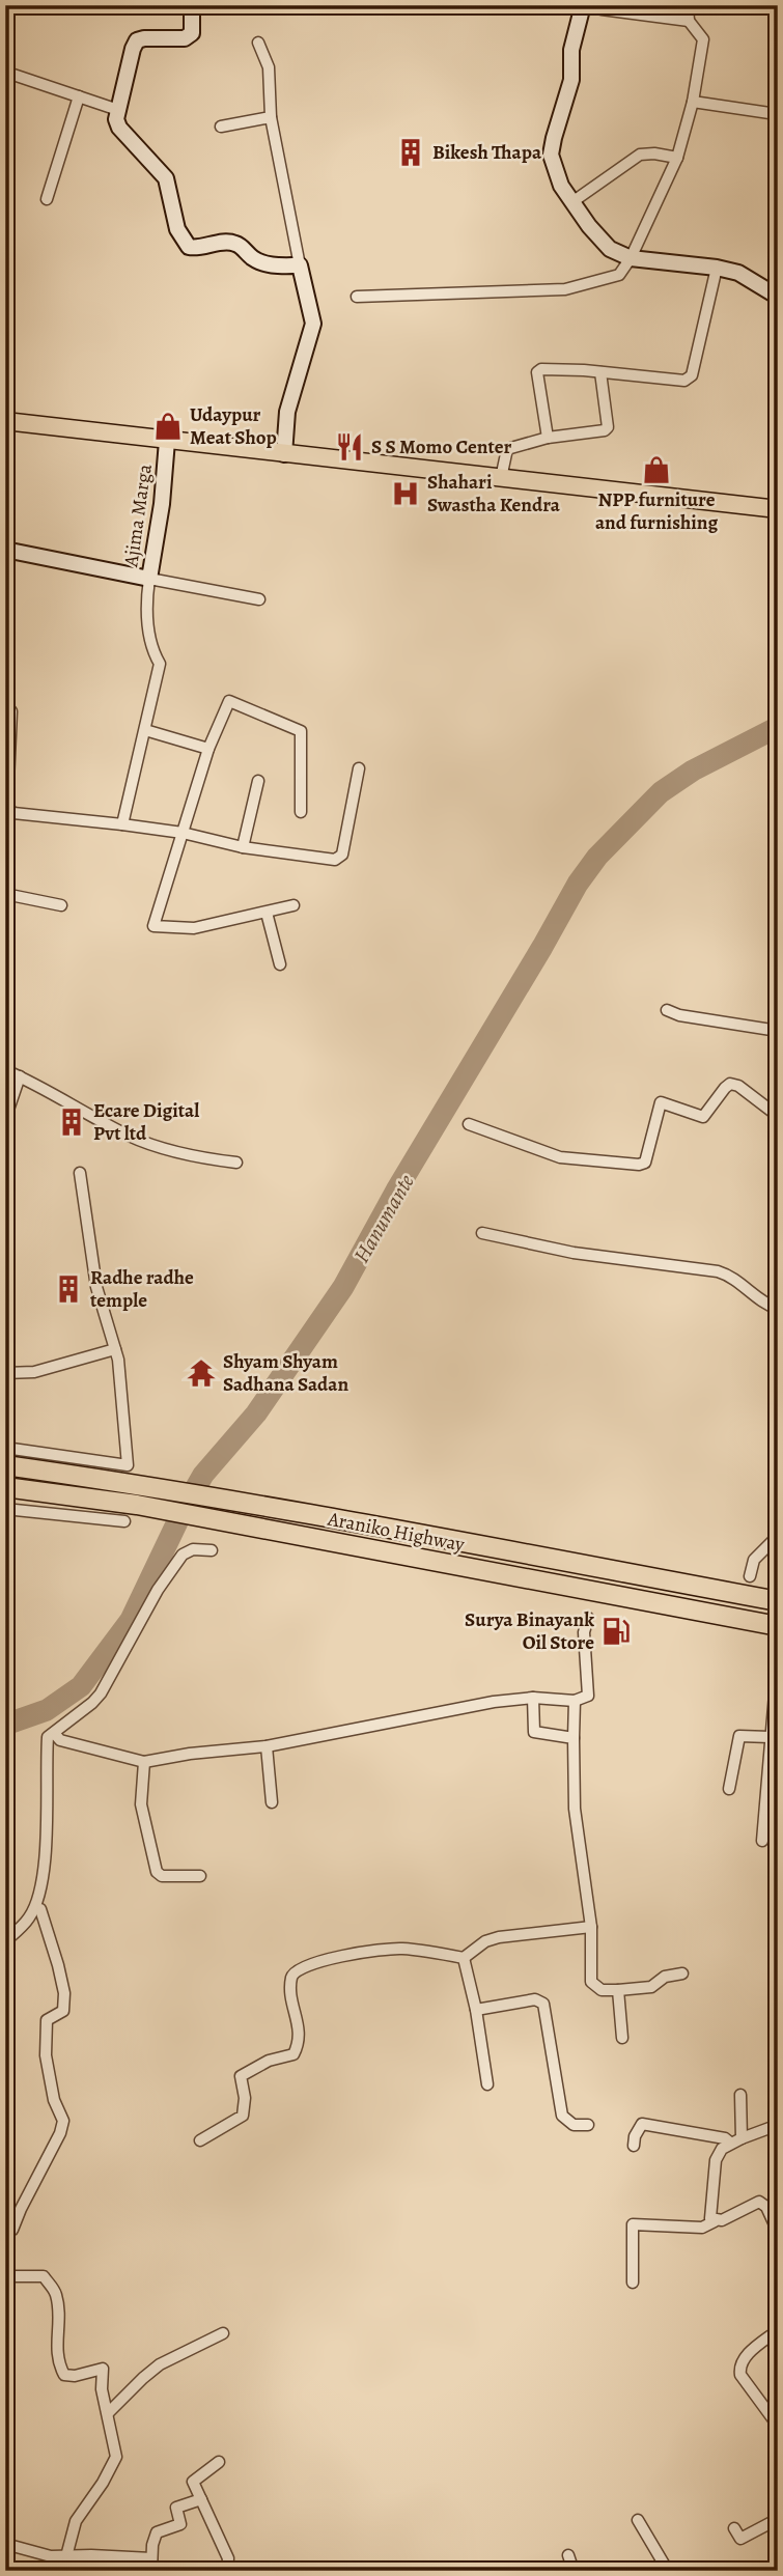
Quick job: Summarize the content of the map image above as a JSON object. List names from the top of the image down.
{
  "streets": {
    "highway": ["Araniko Highway"],
    "main road": ["Ajima Marga"]
  },
  "water": ["Hanumante"],
  "places": {
    "building": ["Bikesh Thapa", "Ecare Digital Pvt ltd", "Radhe radhe temple"],
    "shop": ["Udaypur Meat Shop", "NPP furniture and furnishing"],
    "restaurant": ["S S Momo Center"],
    "hospital": ["Shahari Swastha Kendra"],
    "temple": ["Shyam Shyam Sadhana Sadan"],
    "fuel station": ["Surya Binayank Oil Store"]
  }
}
